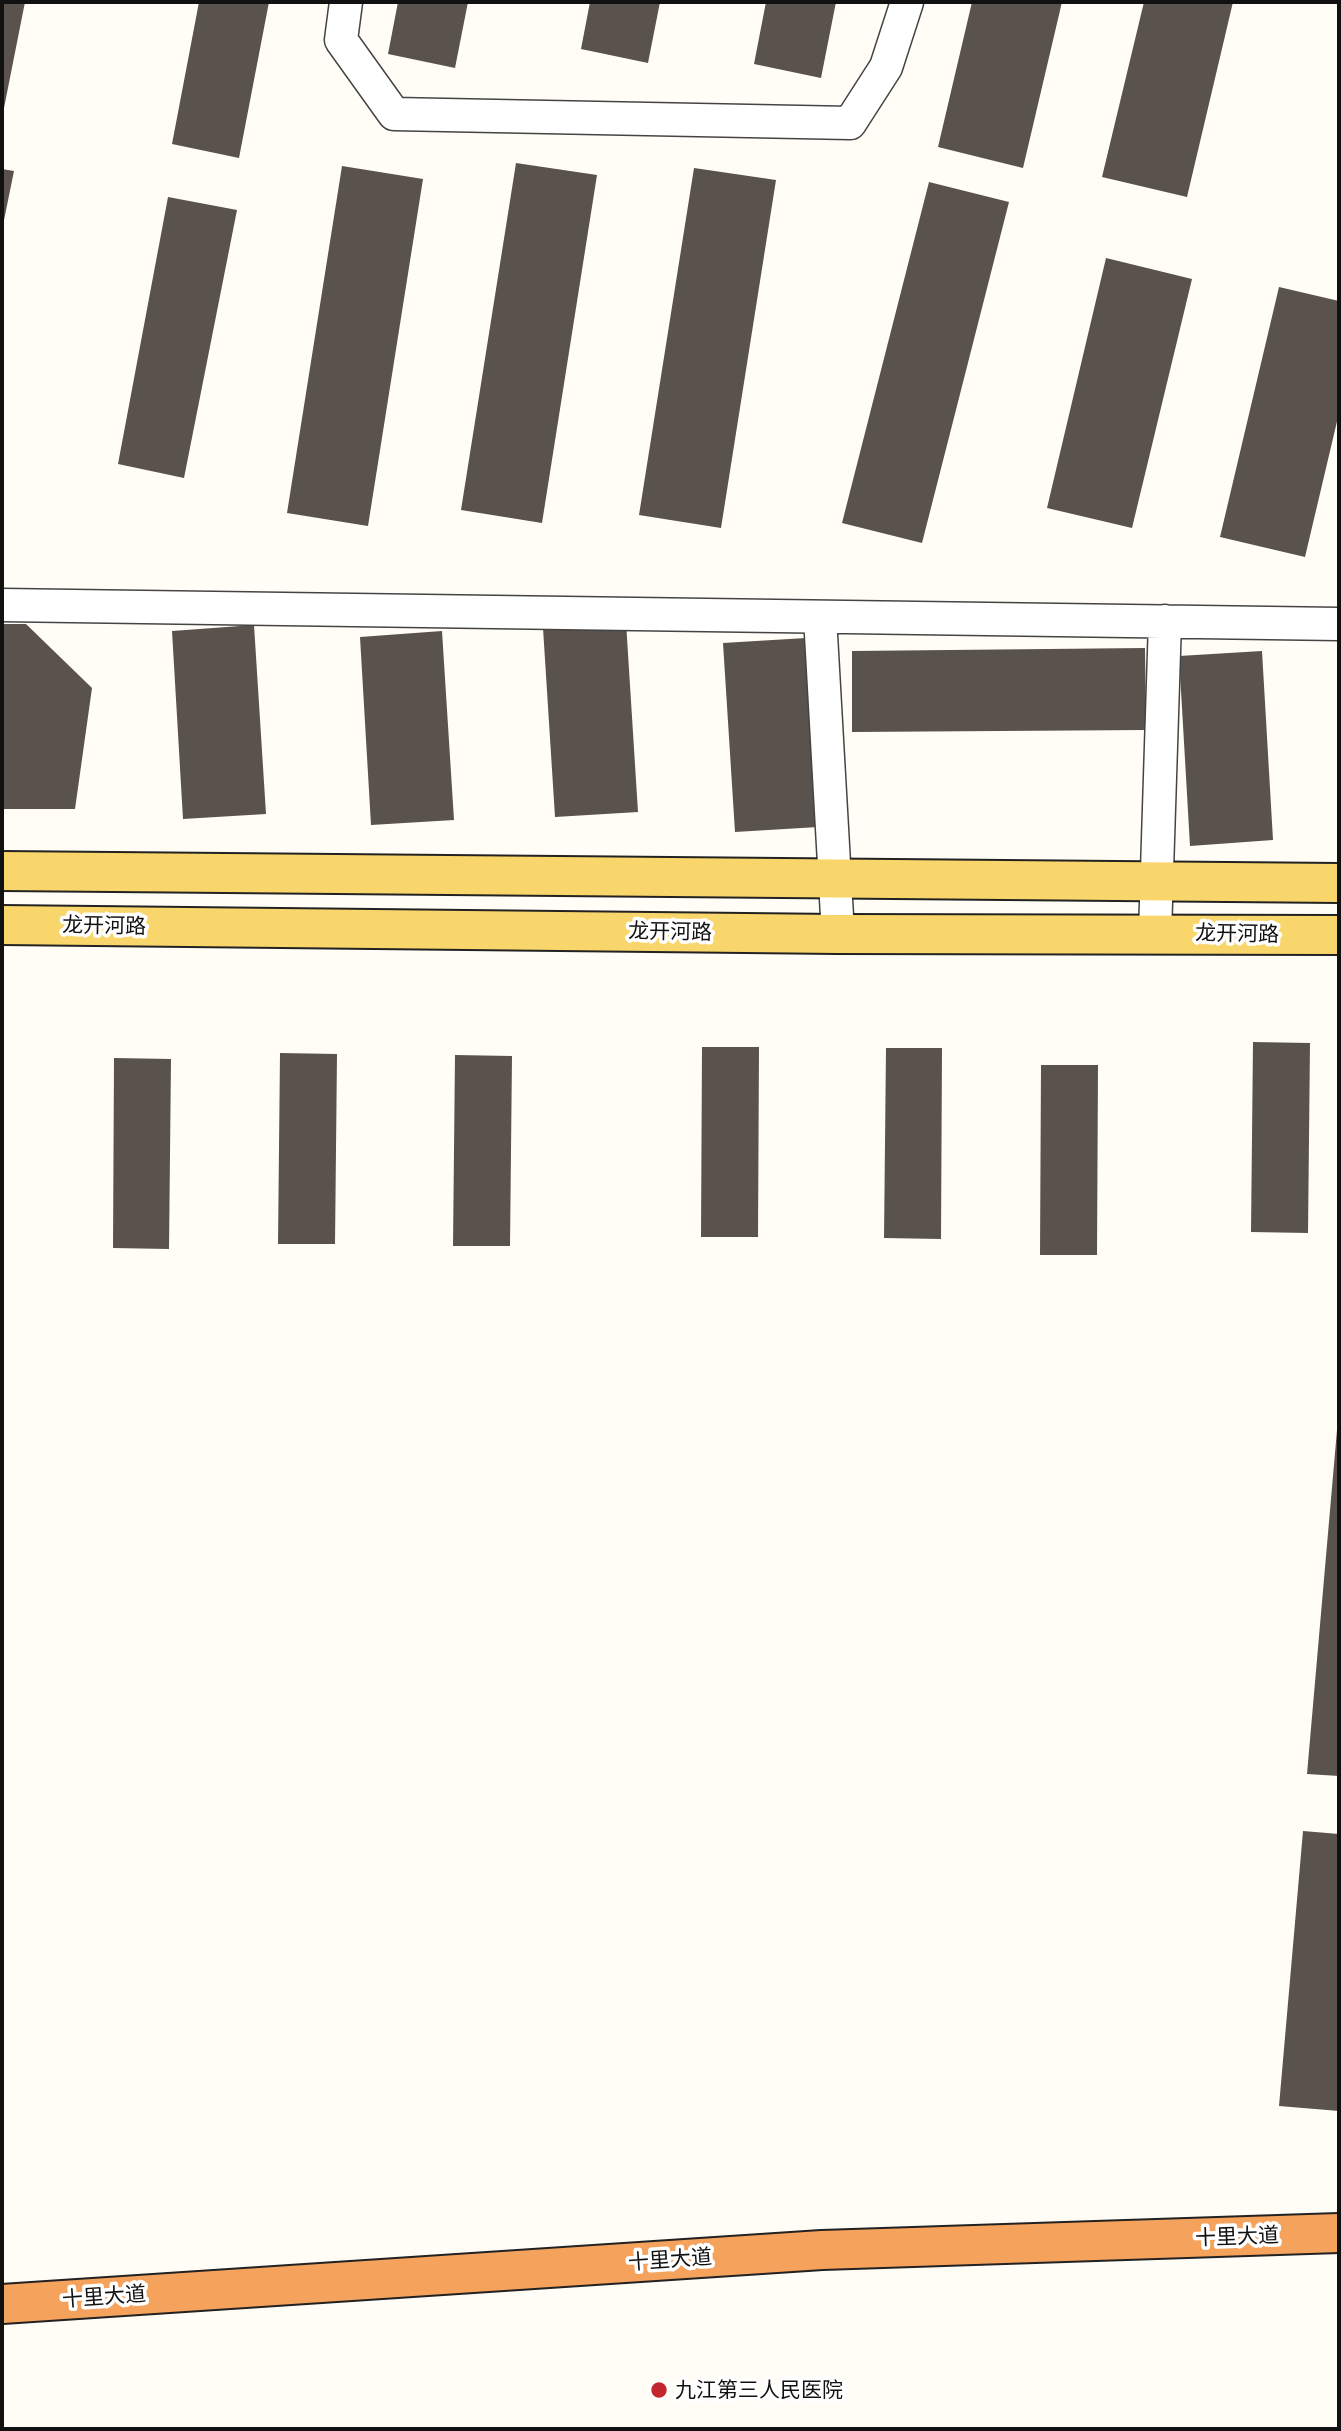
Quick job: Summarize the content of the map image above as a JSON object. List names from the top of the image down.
{
  "streets": {
    "highway": ["十里大道"],
    "main road": ["龙开河路"]
  },
  "places": ["九江第三人民医院"]
}
